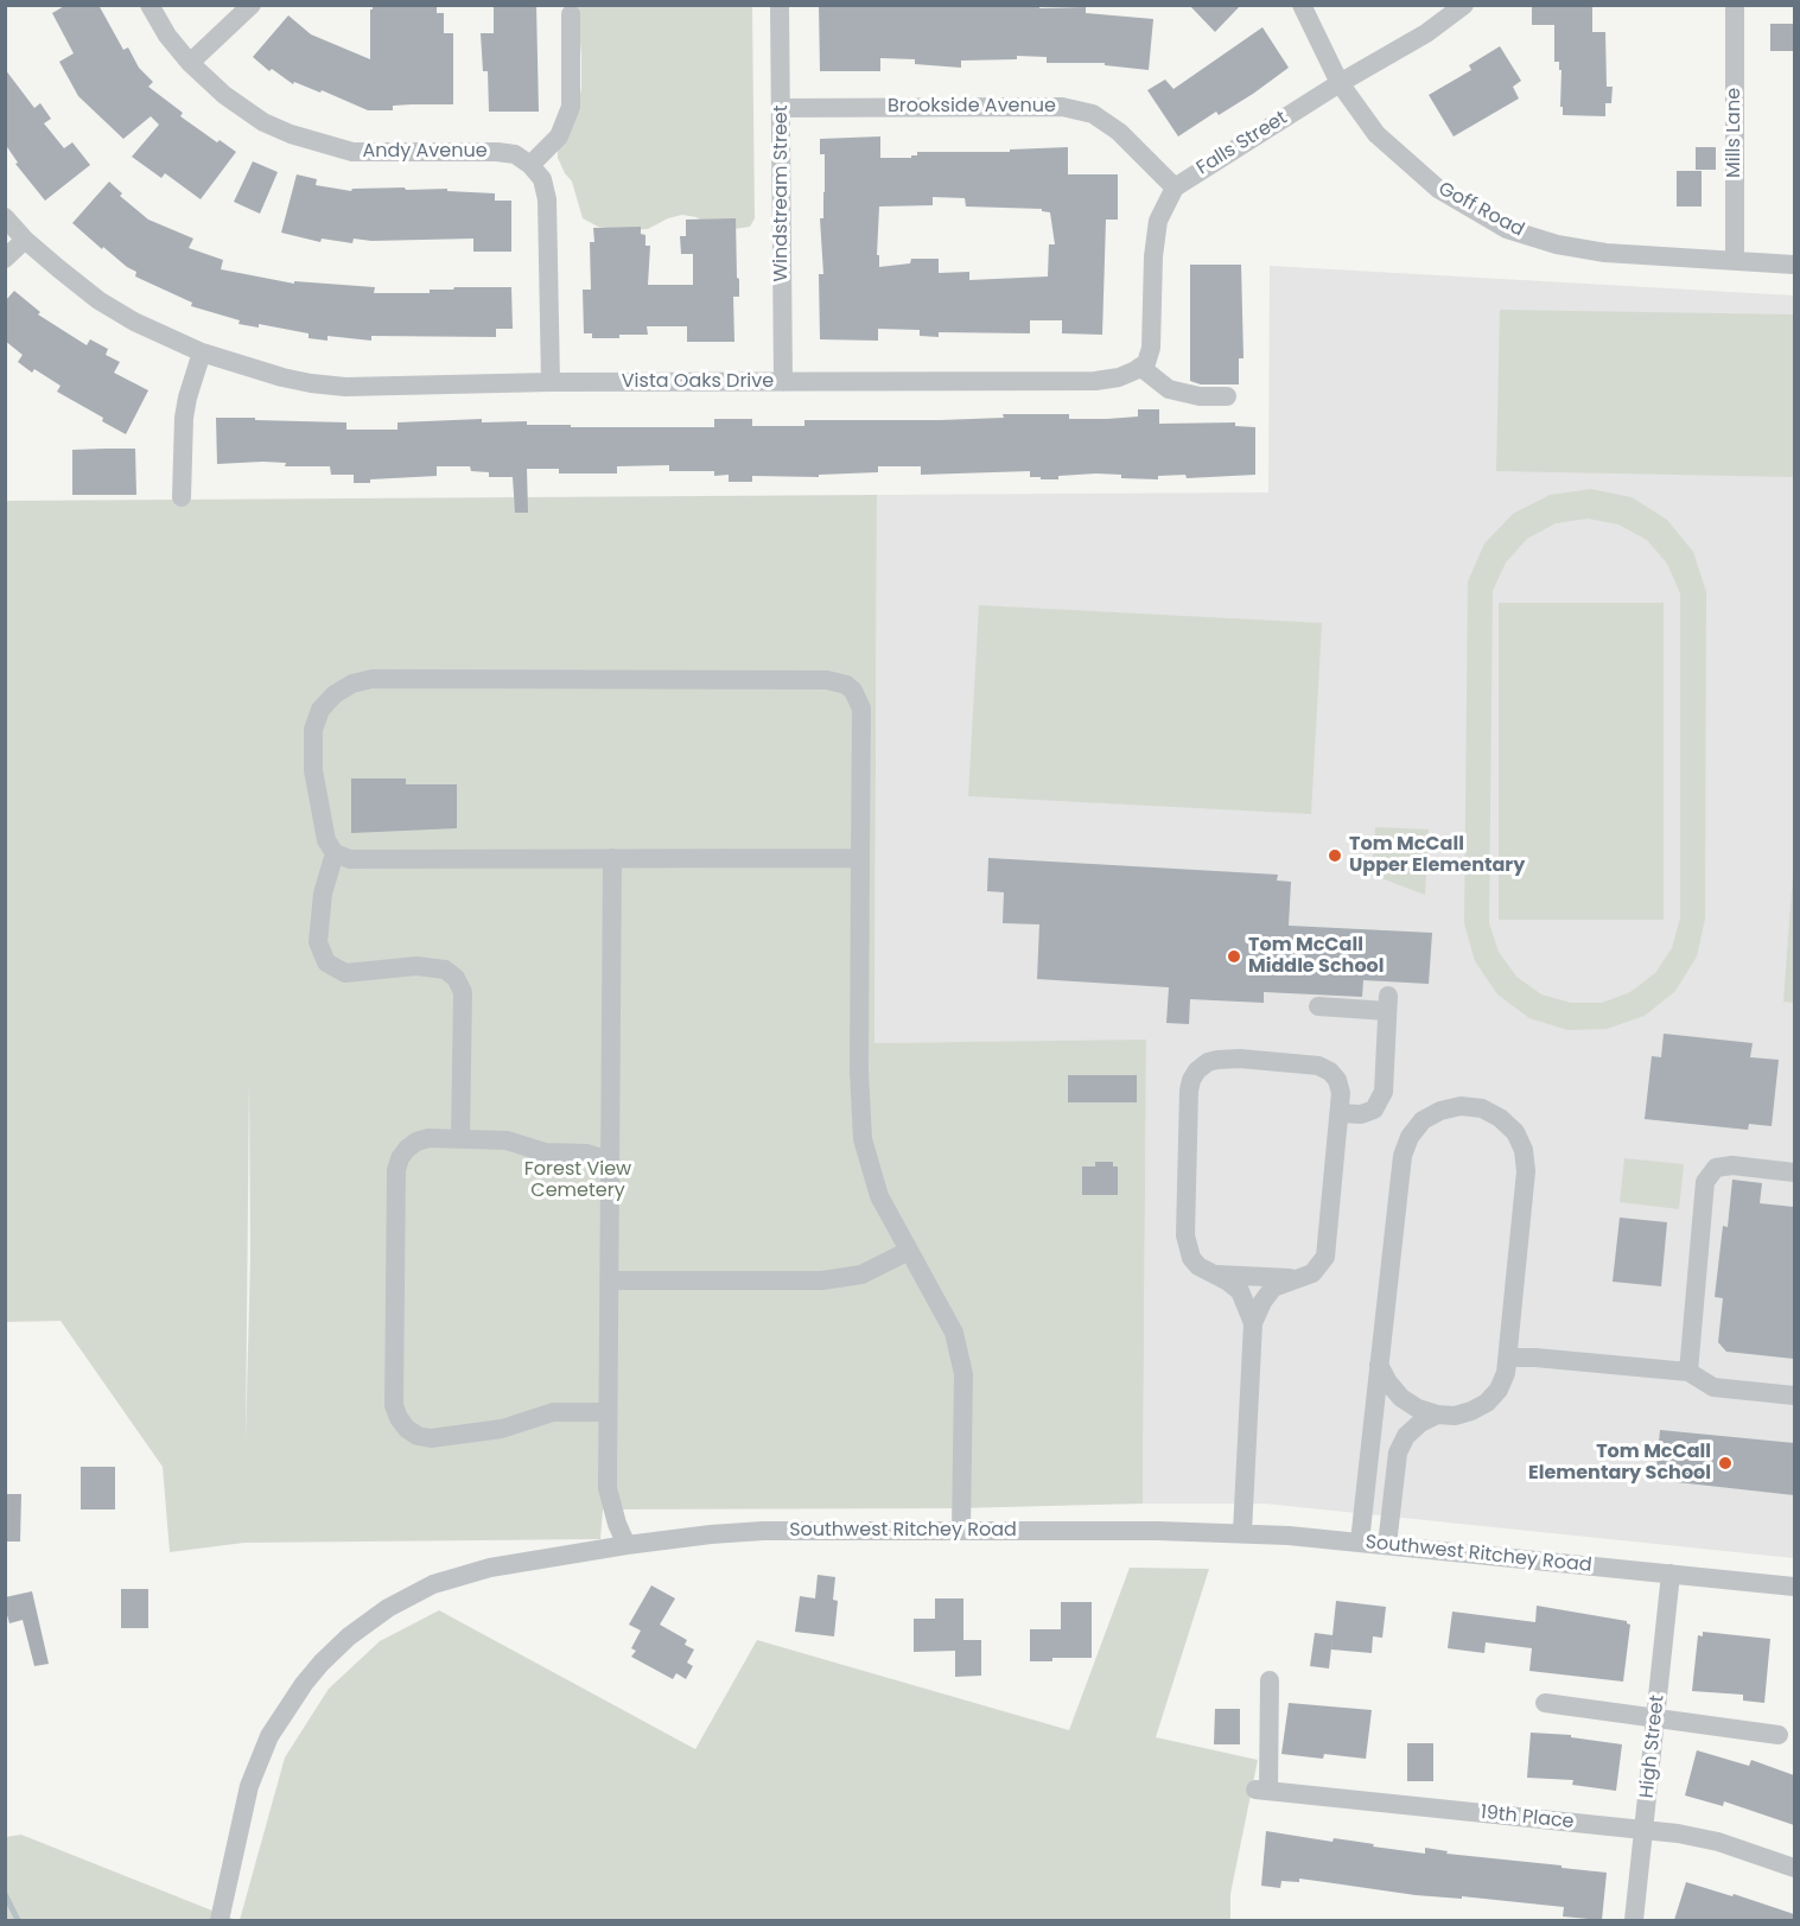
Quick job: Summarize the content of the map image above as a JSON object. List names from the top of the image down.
{
  "streets": {
    "street": [
      "Brookside Avenue",
      "Mills Lane",
      "Falls Street",
      "Andy Avenue",
      "Windstream Street",
      "Goff Road",
      "Vista Oaks Drive",
      "Southwest Ritchey Road",
      "High Street",
      "19th Place"
    ]
  },
  "crossings": [
    ["Brookside Avenue", "Falls Street"],
    ["Brookside Avenue", "Windstream Street"],
    ["Mills Lane", "Goff Road"],
    ["Falls Street", "Goff Road"],
    ["Falls Street", "Vista Oaks Drive"],
    ["Windstream Street", "Vista Oaks Drive"],
    ["Southwest Ritchey Road", "High Street"],
    ["High Street", "19th Place"]
  ],
  "parks": ["Forest View Cemetery"],
  "places": ["Tom McCall Upper Elementary", "Tom McCall Middle School", "Tom McCall Elementary School"]
}
